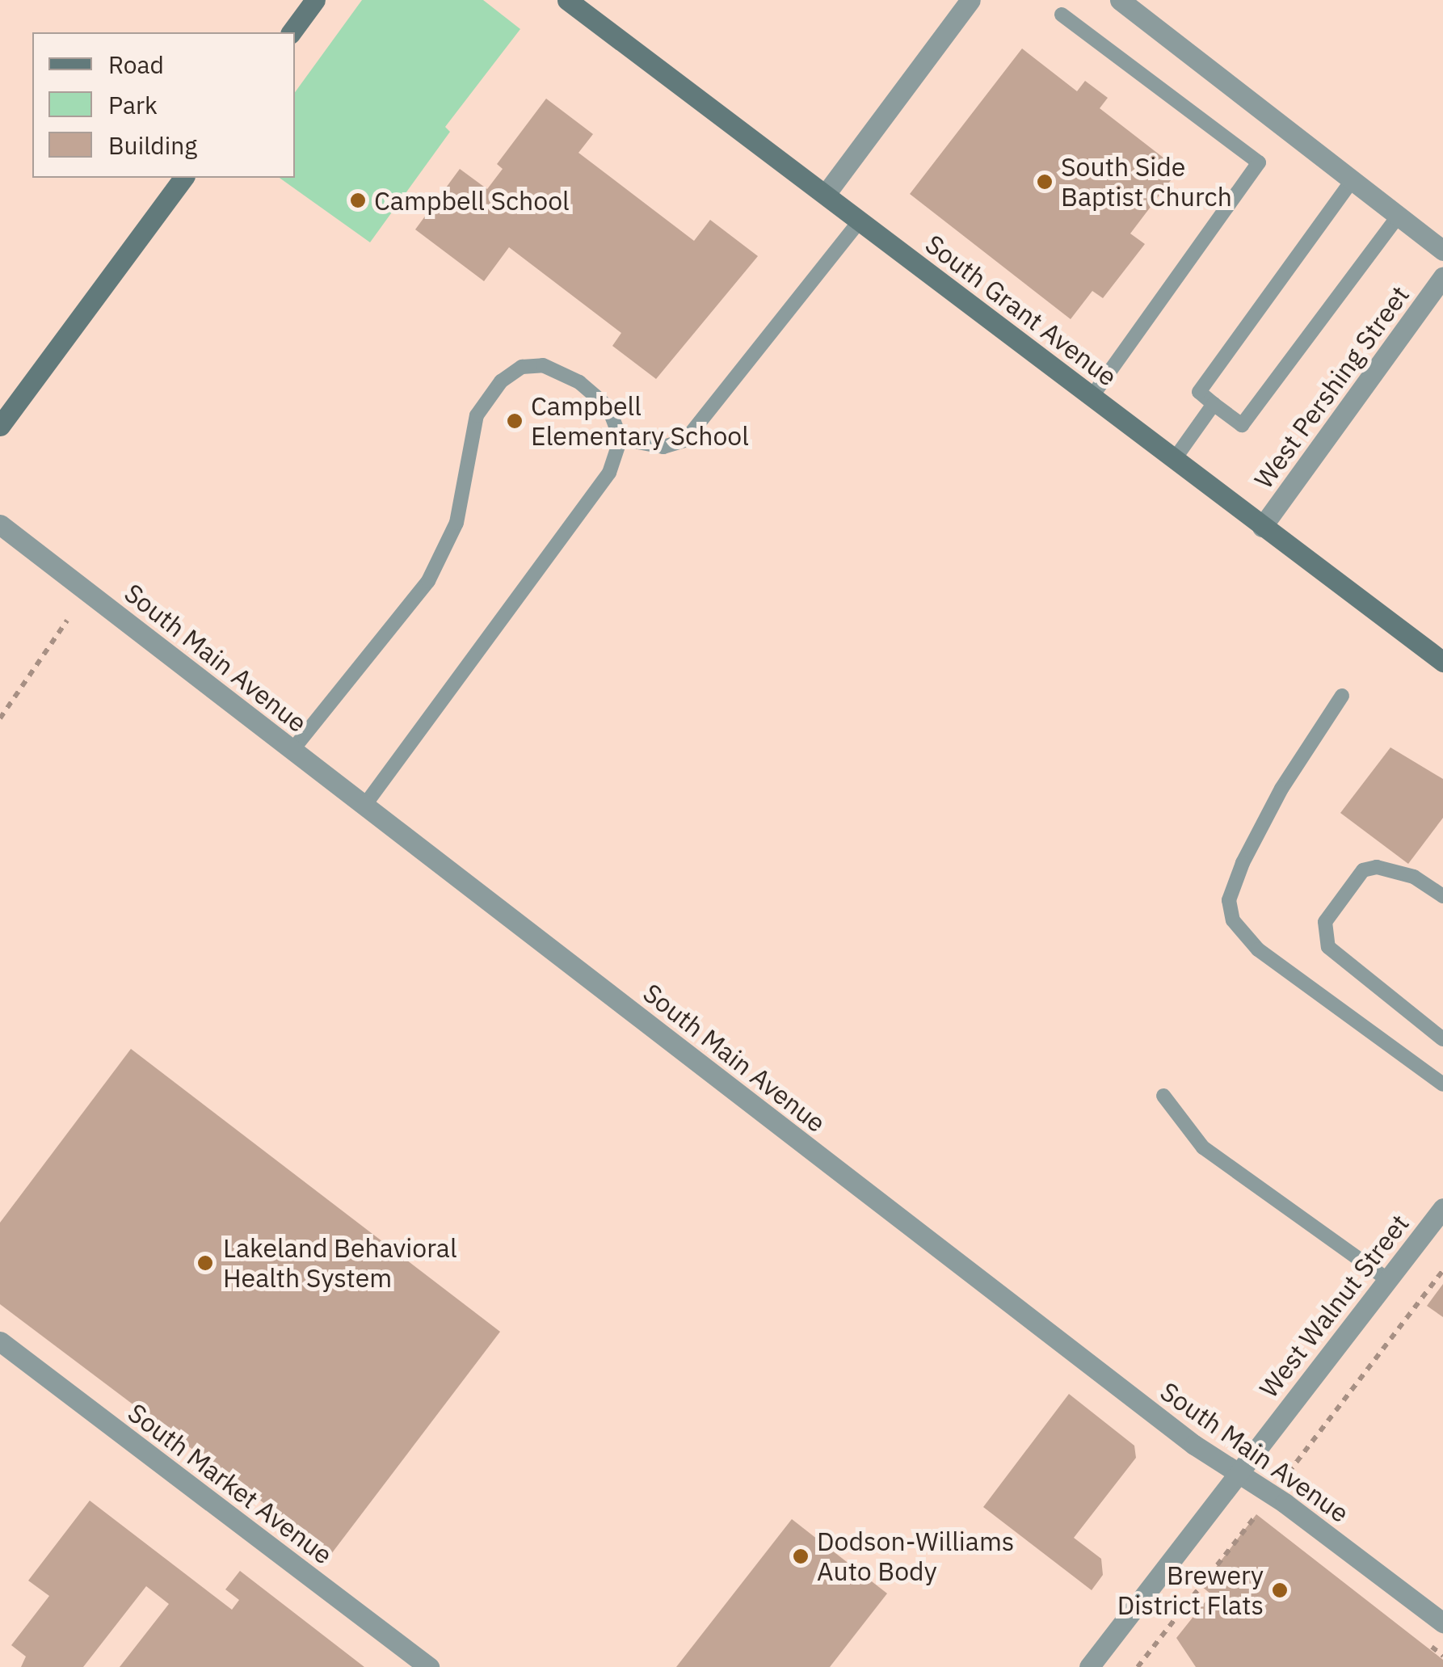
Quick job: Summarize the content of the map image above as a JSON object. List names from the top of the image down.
{
  "streets": {
    "main road": ["South Grant Avenue"],
    "street": [
      "West Pershing Street",
      "South Main Avenue",
      "West Walnut Street",
      "South Market Avenue"
    ]
  },
  "crossings": [
    ["South Grant Avenue", "West Pershing Street"],
    ["South Main Avenue", "West Walnut Street"]
  ],
  "places": [
    "South Side Baptist Church",
    "Campbell School",
    "Campbell Elementary School",
    "Lakeland Behavioral Health System",
    "Dodson-Williams Auto Body",
    "Brewery District Flats"
  ],
  "legend": ["Road", "Park", "Building"]
}
